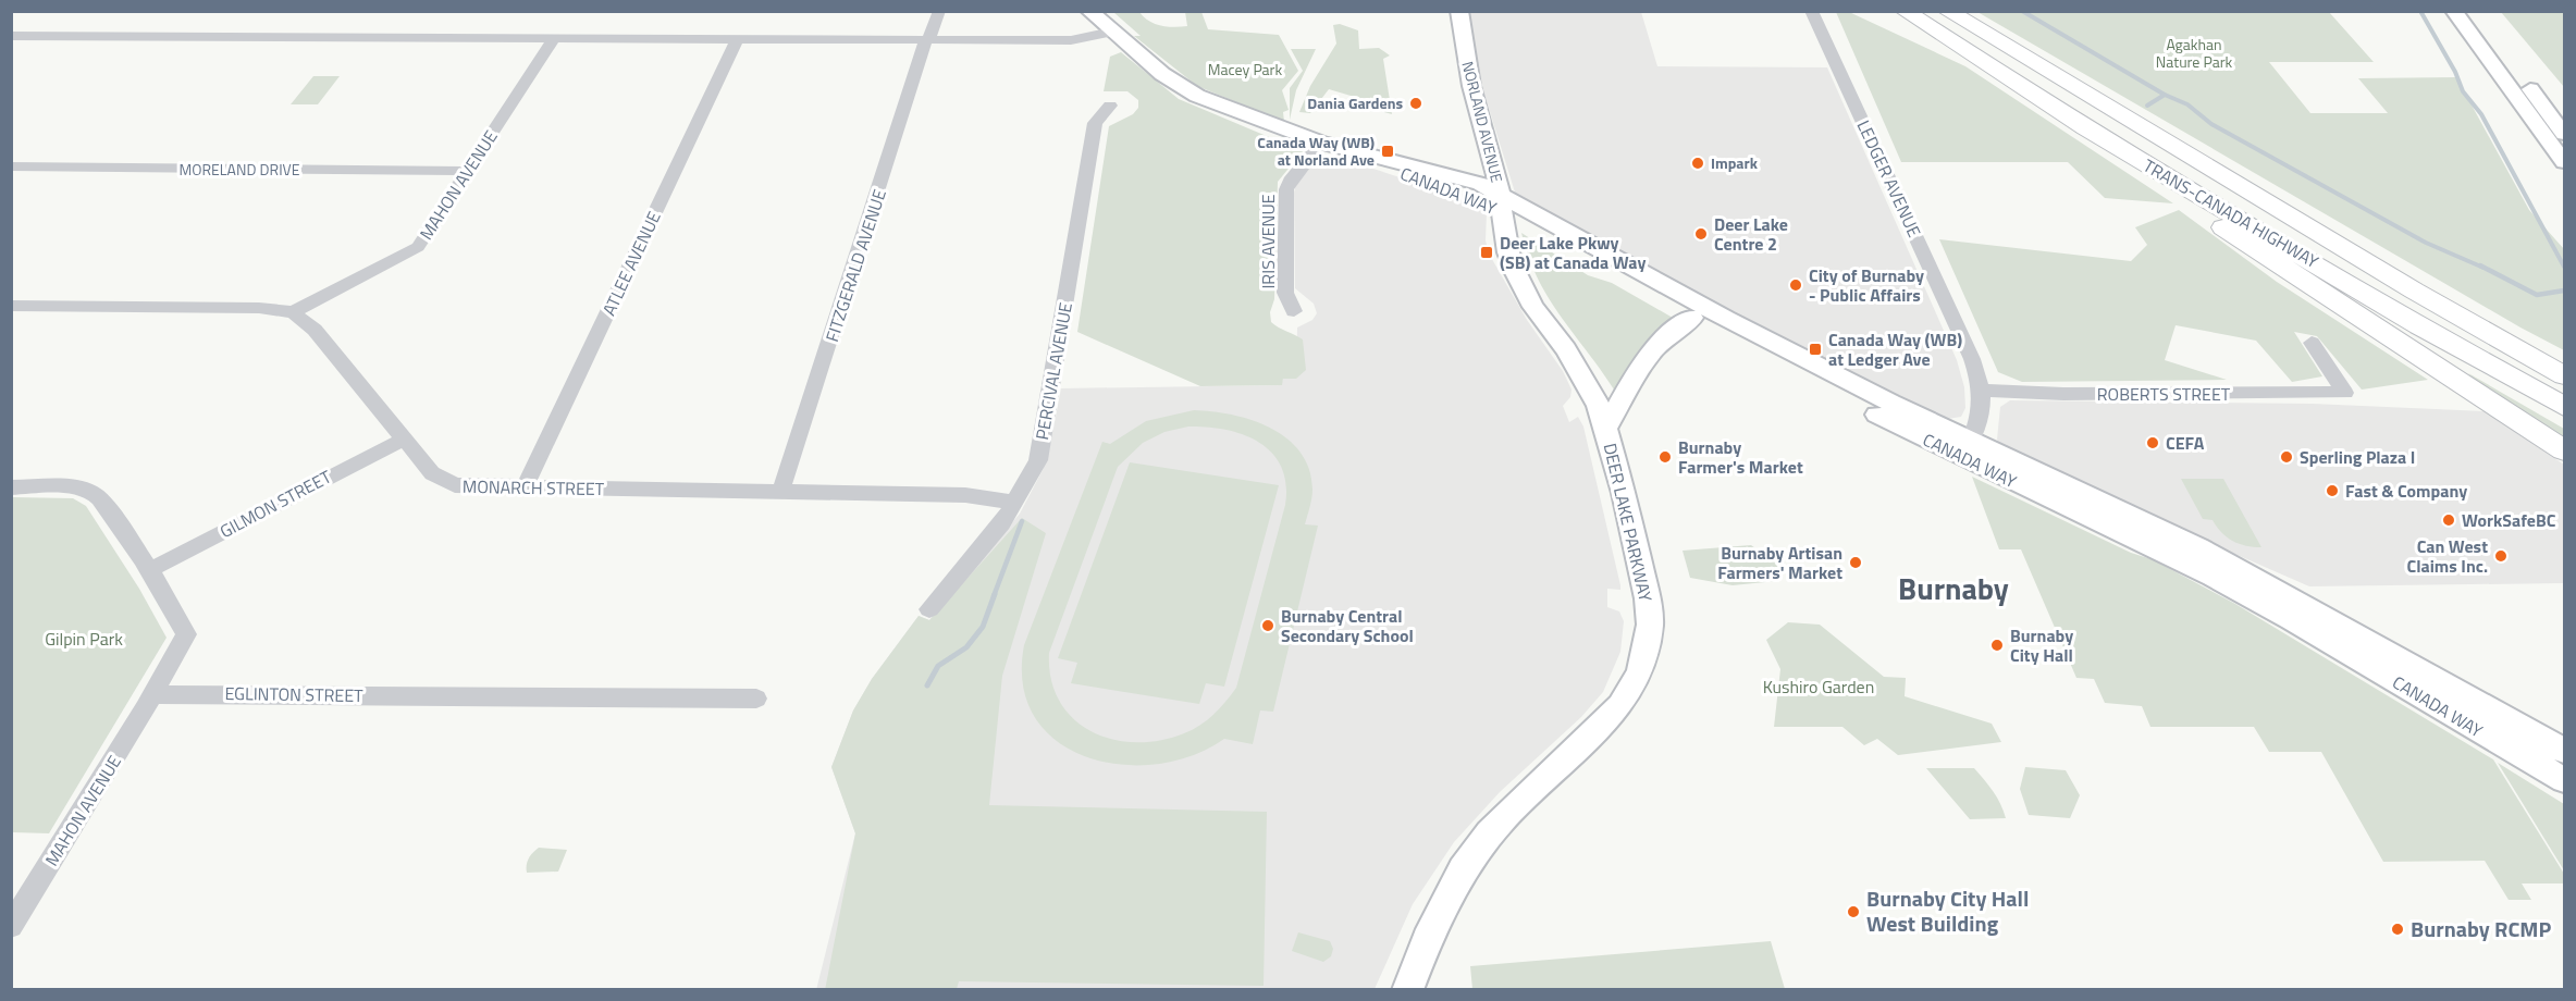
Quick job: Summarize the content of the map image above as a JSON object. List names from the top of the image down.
{
  "streets": {
    "highway": ["TRANS-CANADA HIGHWAY"],
    "main road": ["NORLAND AVENUE", "CANADA WAY", "DEER LAKE PARKWAY"],
    "street": [
      "MORELAND DRIVE",
      "LEDGER AVENUE",
      "MAHON AVENUE",
      "IRIS AVENUE",
      "ATLEE AVENUE",
      "FITZGERALD AVENUE",
      "PERCIVAL AVENUE",
      "ROBERTS STREET",
      "MONARCH STREET",
      "GILMON STREET",
      "EGLINTON STREET"
    ]
  },
  "crossings": [
    ["NORLAND AVENUE", "CANADA WAY"],
    ["NORLAND AVENUE", "DEER LAKE PARKWAY"],
    ["MORELAND DRIVE", "MAHON AVENUE"],
    ["LEDGER AVENUE", "CANADA WAY"],
    ["LEDGER AVENUE", "ROBERTS STREET"],
    ["MAHON AVENUE", "MONARCH STREET"],
    ["MAHON AVENUE", "EGLINTON STREET"],
    ["CANADA WAY", "IRIS AVENUE"],
    ["CANADA WAY", "DEER LAKE PARKWAY"],
    ["ATLEE AVENUE", "MONARCH STREET"],
    ["FITZGERALD AVENUE", "MONARCH STREET"],
    ["PERCIVAL AVENUE", "MONARCH STREET"],
    ["MONARCH STREET", "GILMON STREET"]
  ],
  "districts": ["Burnaby"],
  "parks": [
    "Agakhan Nature Park",
    "Macey Park",
    "Gilpin Park",
    "Kushiro Garden"
  ],
  "places": {
    "other": [
      "Dania Gardens",
      "Impark",
      "Deer Lake Centre 2",
      "City of Burnaby - Public Affairs",
      "CEFA",
      "Burnaby Farmer's Market",
      "Sperling Plaza I",
      "Fast & Company",
      "WorkSafeBC",
      "Can West Claims Inc.",
      "Burnaby Artisan Farmers' Market",
      "Burnaby Central Secondary School",
      "Burnaby City Hall",
      "Burnaby City Hall West Building",
      "Burnaby RCMP"
    ],
    "transit": ["Canada Way (WB) at Norland Ave", "Deer Lake Pkwy (SB) at Canada Way", "Canada Way (WB) at Ledger Ave"]
  }
}
